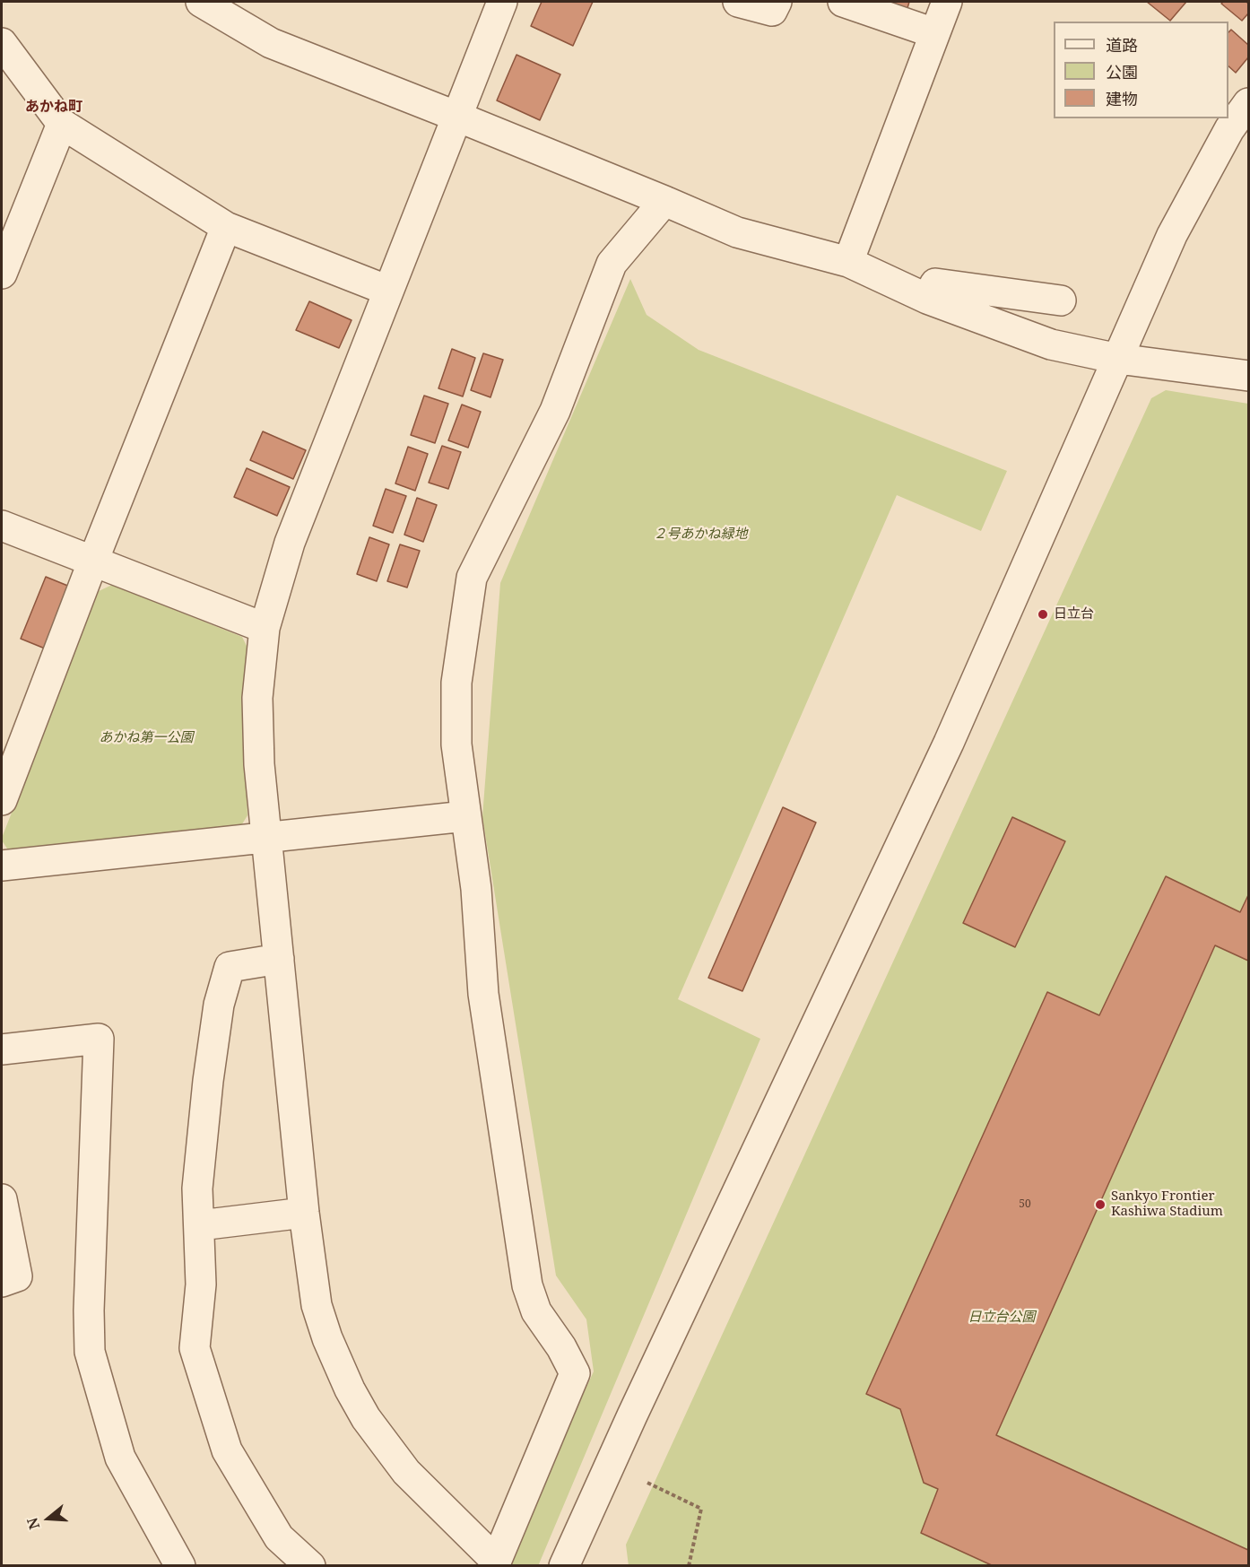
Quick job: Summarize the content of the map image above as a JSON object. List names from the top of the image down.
{
  "districts": ["あかね町"],
  "parks": ["２号あかね緑地", "あかね第一公園", "日立台公園"],
  "places": ["日立台", "Sankyo Frontier Kashiwa Stadium"],
  "house_numbers": ["50"],
  "legend": ["道路", "公園", "建物"],
  "north": "left"
}
